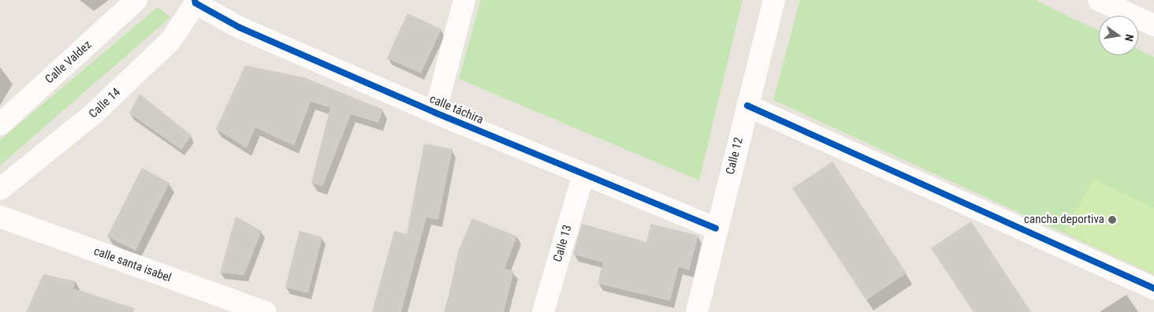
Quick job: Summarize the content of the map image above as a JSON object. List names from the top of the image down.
{
  "streets": {
    "street": [
      "Calle Valdez",
      "Calle 14",
      "calle táchira",
      "Calle 12",
      "Calle 13",
      "calle santa isabel"
    ]
  },
  "crossings": [
    ["Calle 14", "calle táchira"],
    ["calle táchira", "Calle 12"],
    ["calle táchira", "Calle 13"]
  ],
  "places": ["cancha deportiva"],
  "north": "right"
}
